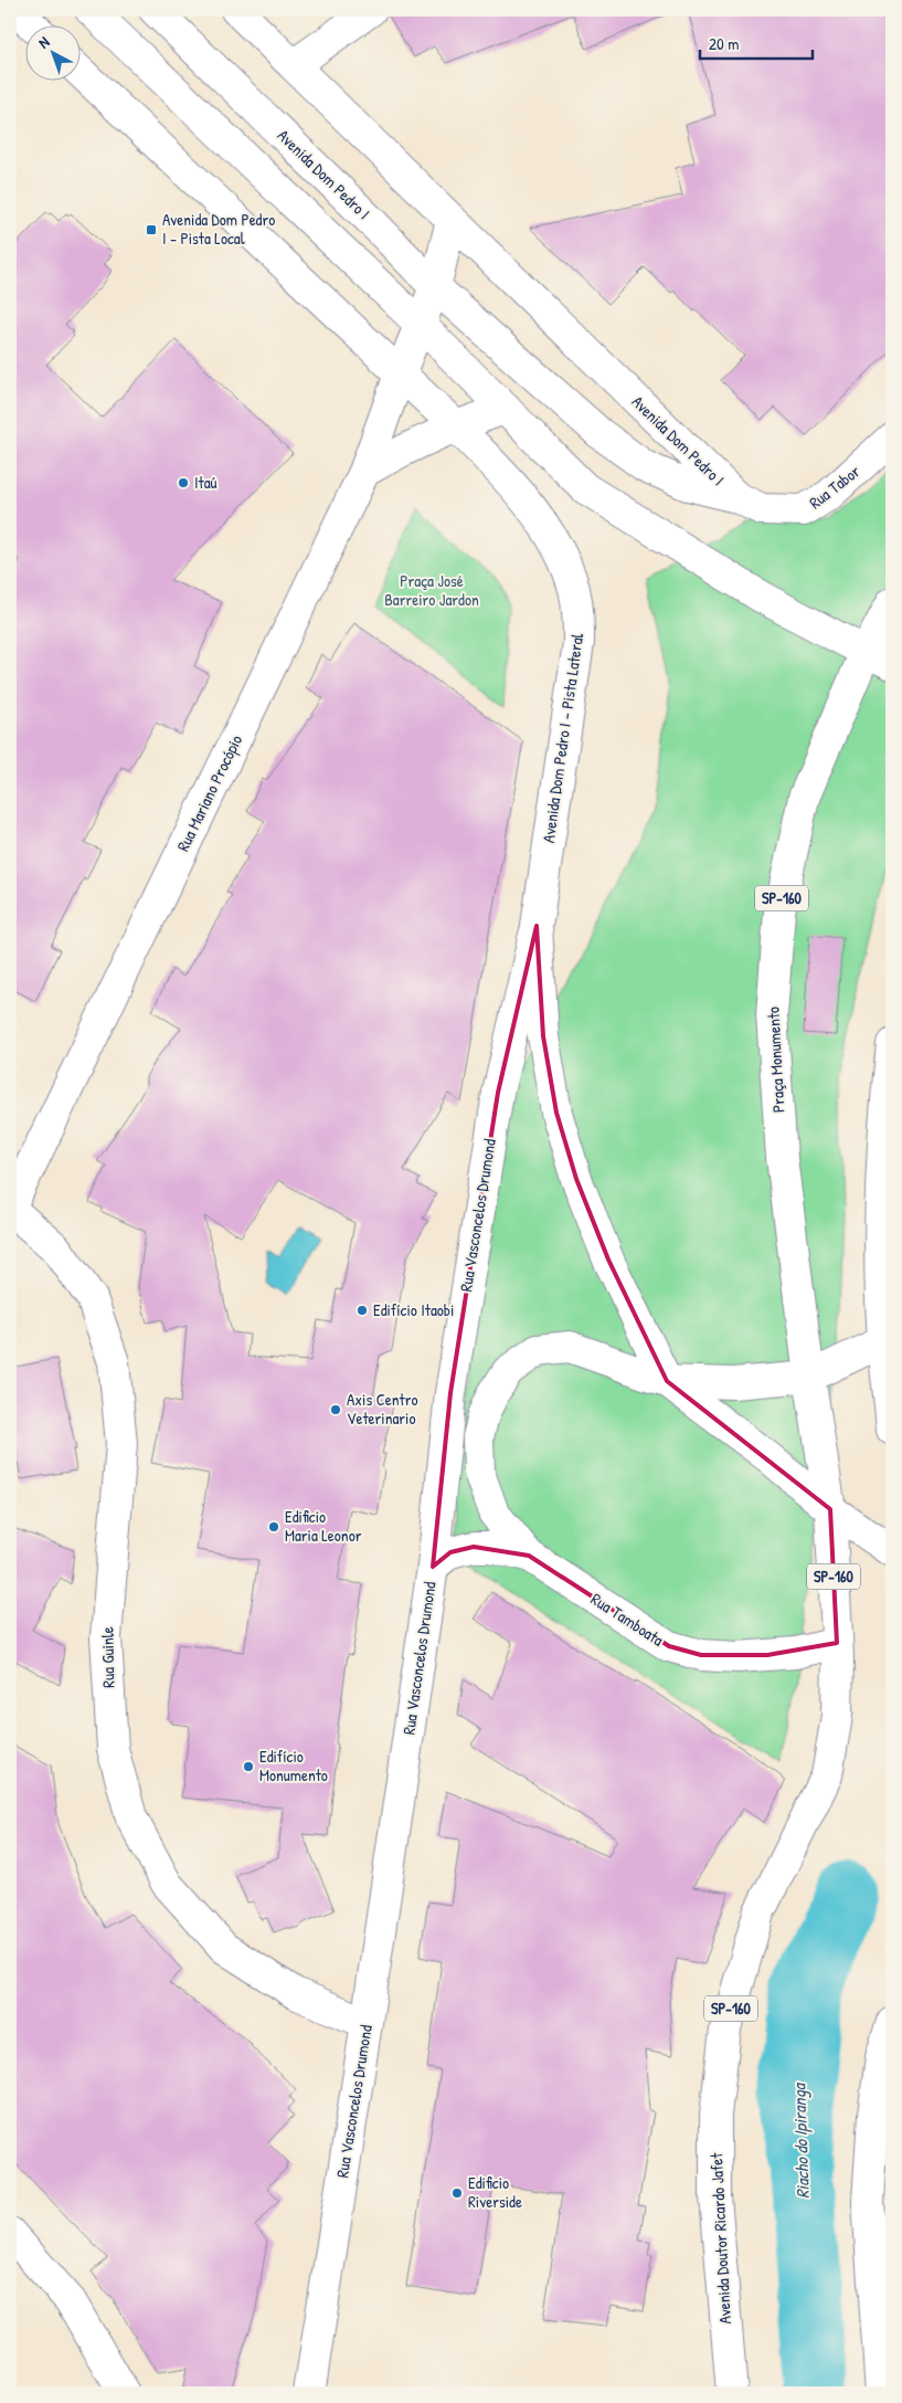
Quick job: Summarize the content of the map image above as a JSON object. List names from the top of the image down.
{
  "streets": {
    "main road": [
      "Avenida Dom Pedro I",
      "Rua Tabor",
      "Avenida Dom Pedro I - Pista Lateral",
      "Rua Mariano Procópio",
      "SP-160",
      "Praça Monumento",
      "Rua Vasconcelos Drumond",
      "Rua Tamboata",
      "Rua Guinle",
      "Avenida Doutor Ricardo Jafet"
    ]
  },
  "crossings": [
    ["Avenida Dom Pedro I", "Rua Tabor"],
    ["Avenida Dom Pedro I", "Rua Mariano Procópio"],
    ["Avenida Dom Pedro I - Pista Lateral", "Rua Vasconcelos Drumond"],
    ["Rua Mariano Procópio", "Rua Guinle"],
    ["SP-160", "Praça Monumento"],
    ["Praça Monumento", "Avenida Doutor Ricardo Jafet"],
    ["Rua Vasconcelos Drumond", "Rua Tamboata"],
    ["Rua Vasconcelos Drumond", "Rua Guinle"],
    ["Rua Tamboata", "Avenida Doutor Ricardo Jafet"]
  ],
  "water": ["Riacho do Ipiranga"],
  "parks": ["Praça José Barreiro Jardon"],
  "places": {
    "transit": ["Avenida Dom Pedro I - Pista Local"],
    "other": [
      "Itaú",
      "Edifício Itaobi",
      "Axis Centro Veterinario",
      "Edificio Maria Leonor",
      "Edifício Monumento",
      "Edificio Riverside"
    ]
  },
  "scale_bar": "20 m",
  "north": "top left"
}
